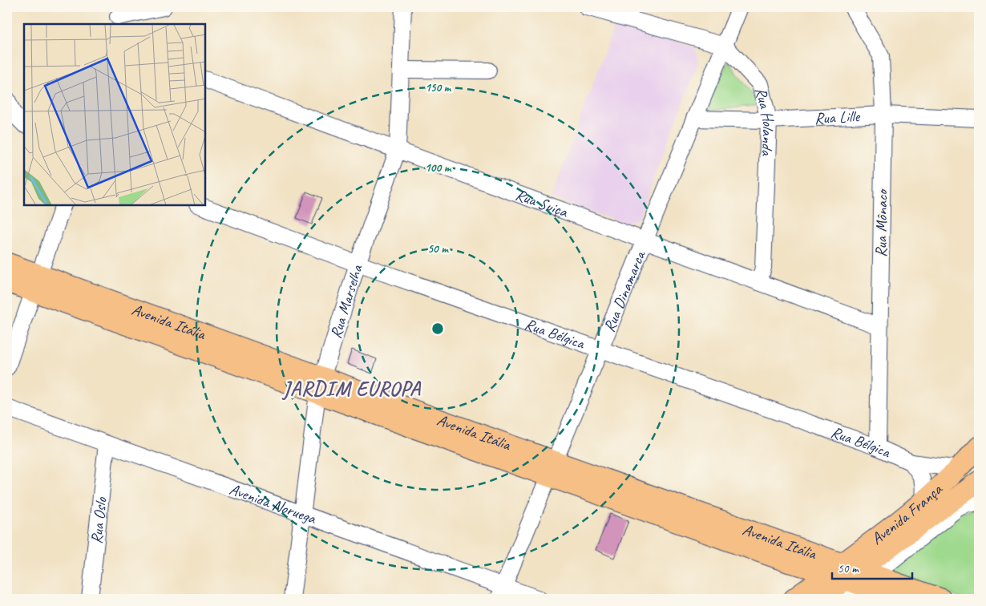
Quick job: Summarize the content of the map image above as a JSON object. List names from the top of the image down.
{
  "streets": {
    "main road": ["Avenida Itália", "Avenida França"],
    "street": [
      "Rua Lille",
      "Rua Holanda",
      "Rua Suiça",
      "Rua Mônaco",
      "Rua Dinamarca",
      "Rua Marselha",
      "Rua Bélgica",
      "Avenida Noruega",
      "Rua Oslo"
    ]
  },
  "crossings": [
    ["Rua Lille", "Rua Holanda"],
    ["Rua Lille", "Rua Mônaco"],
    ["Rua Lille", "Rua Dinamarca"],
    ["Rua Holanda", "Rua Suiça"],
    ["Rua Holanda", "Rua Dinamarca"],
    ["Rua Suiça", "Rua Mônaco"],
    ["Rua Suiça", "Rua Dinamarca"],
    ["Rua Suiça", "Rua Marselha"],
    ["Rua Mônaco", "Rua Bélgica"],
    ["Rua Dinamarca", "Avenida Itália"],
    ["Rua Dinamarca", "Rua Bélgica"],
    ["Rua Dinamarca", "Avenida Noruega"],
    ["Rua Marselha", "Avenida Itália"],
    ["Rua Marselha", "Rua Bélgica"],
    ["Rua Marselha", "Avenida Noruega"],
    ["Avenida Itália", "Avenida França"],
    ["Rua Bélgica", "Avenida França"],
    ["Avenida Noruega", "Rua Oslo"]
  ],
  "districts": ["JARDIM EUROPA"],
  "scale_bar": "50 m",
  "rings": ["150 m", "100 m", "50 m"]
}
